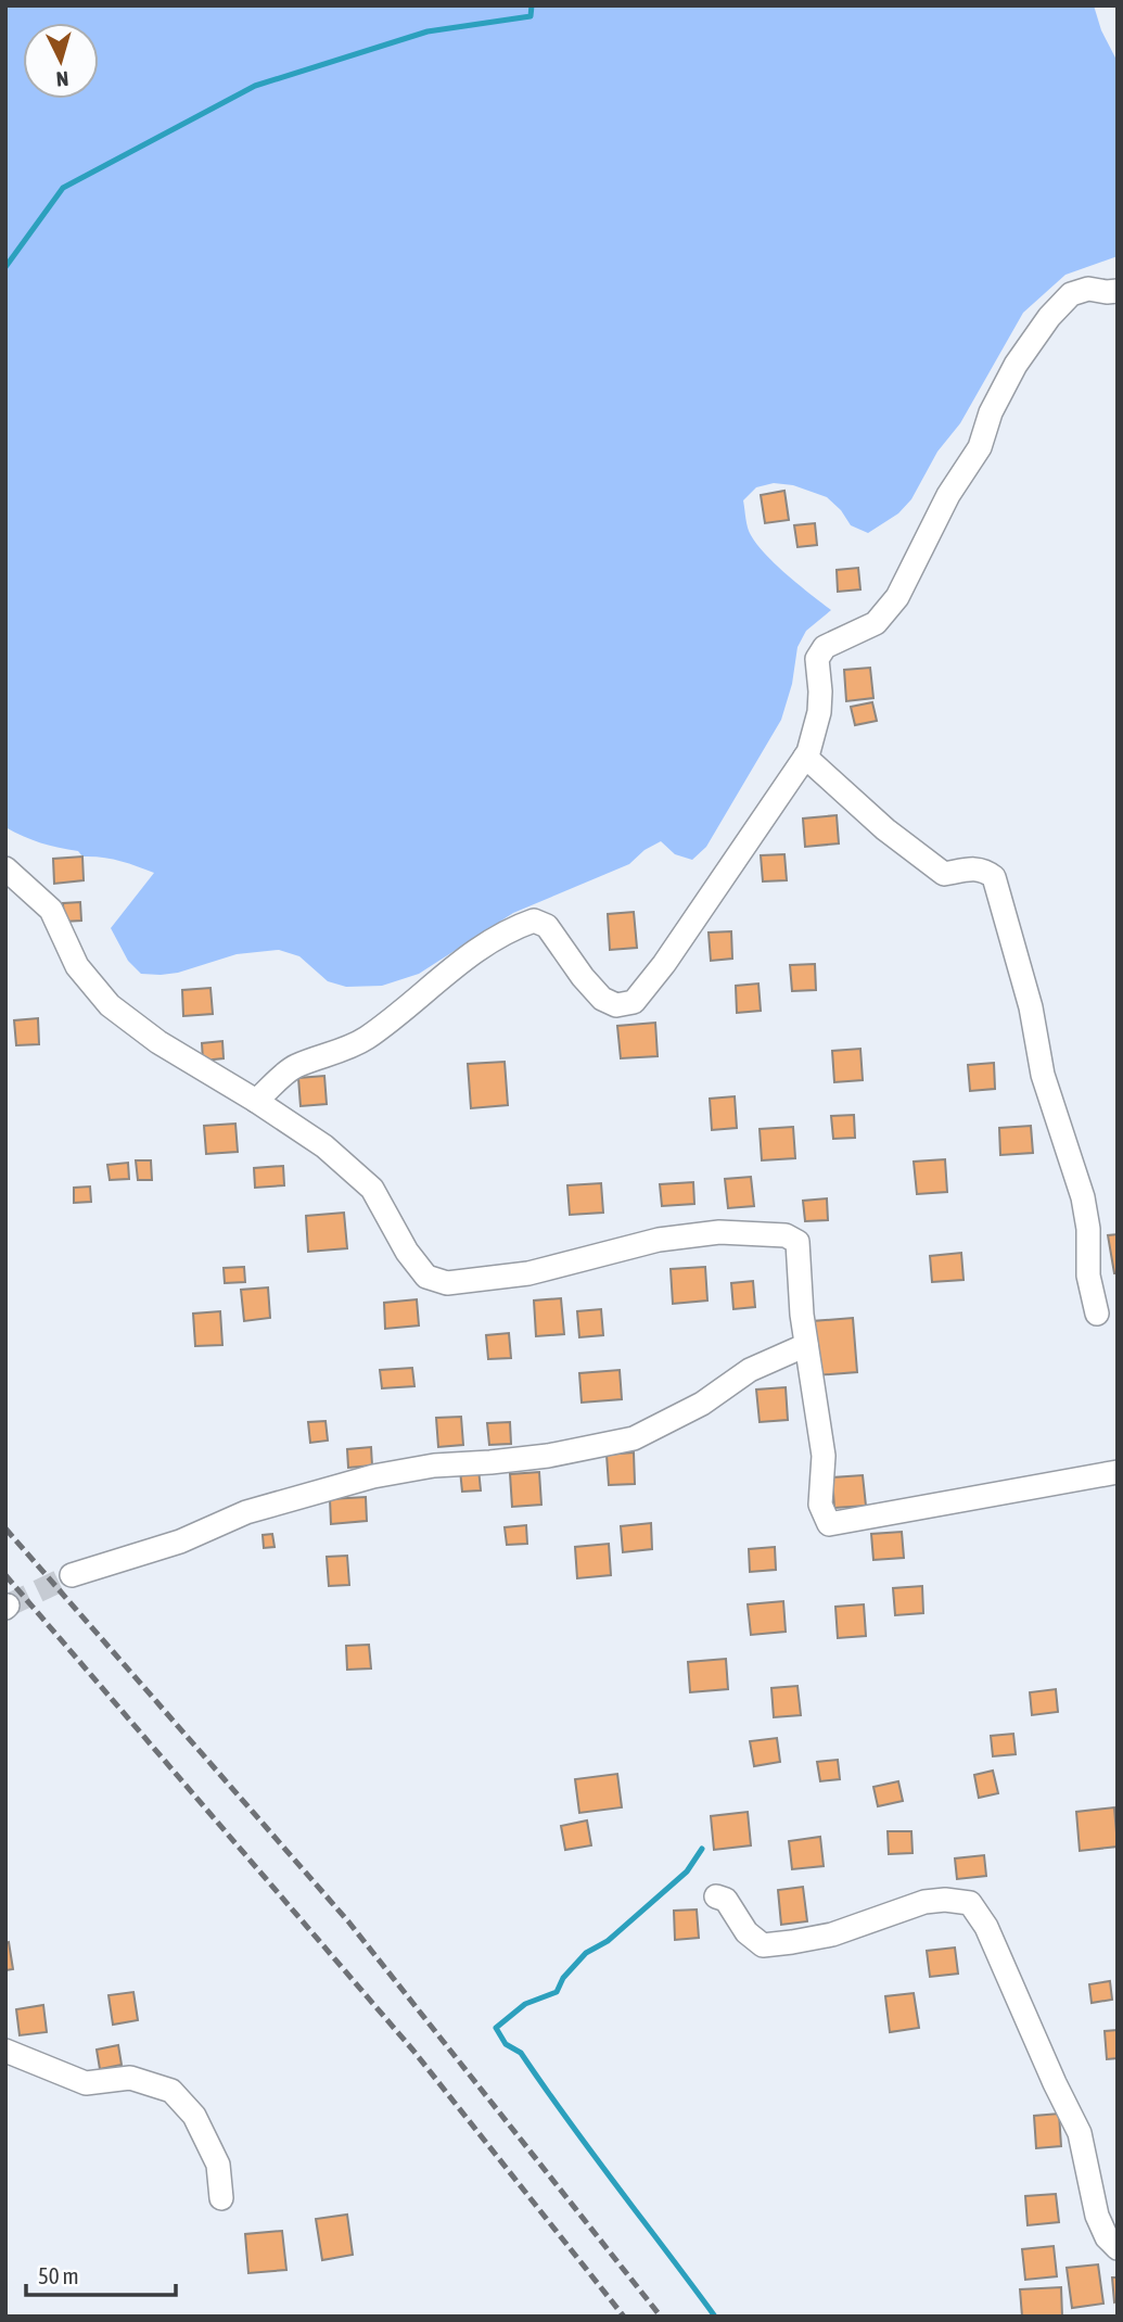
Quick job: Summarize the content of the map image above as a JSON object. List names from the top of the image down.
{
  "scale_bar": "50 m",
  "north": "bottom"
}
